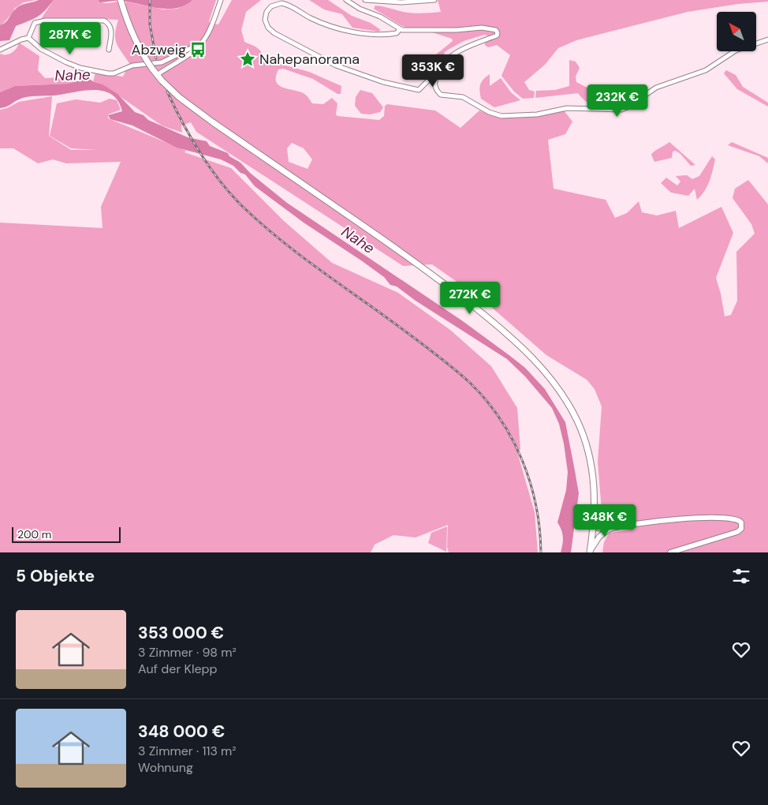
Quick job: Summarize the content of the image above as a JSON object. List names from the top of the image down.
{
  "water": ["Nahe"],
  "places": {
    "bus stop": ["Abzweig"],
    "place": ["Nahepanorama"]
  },
  "scale_bar": "200 m",
  "north": "top left",
  "page": {
    "price": [
      "287K €",
      "353K €",
      "232K €",
      "272K €",
      "348K €"
    ],
    "scale": "200 m",
    "heading": "5 Objekte",
    "list": [
      {
        "name": "353 000 €",
        "note": "3 Zimmer · 98 m² · Auf der Klepp"
      },
      {
        "name": "348 000 €",
        "note": "3 Zimmer · 113 m² · Wohnung"
      }
    ]
  }
}
